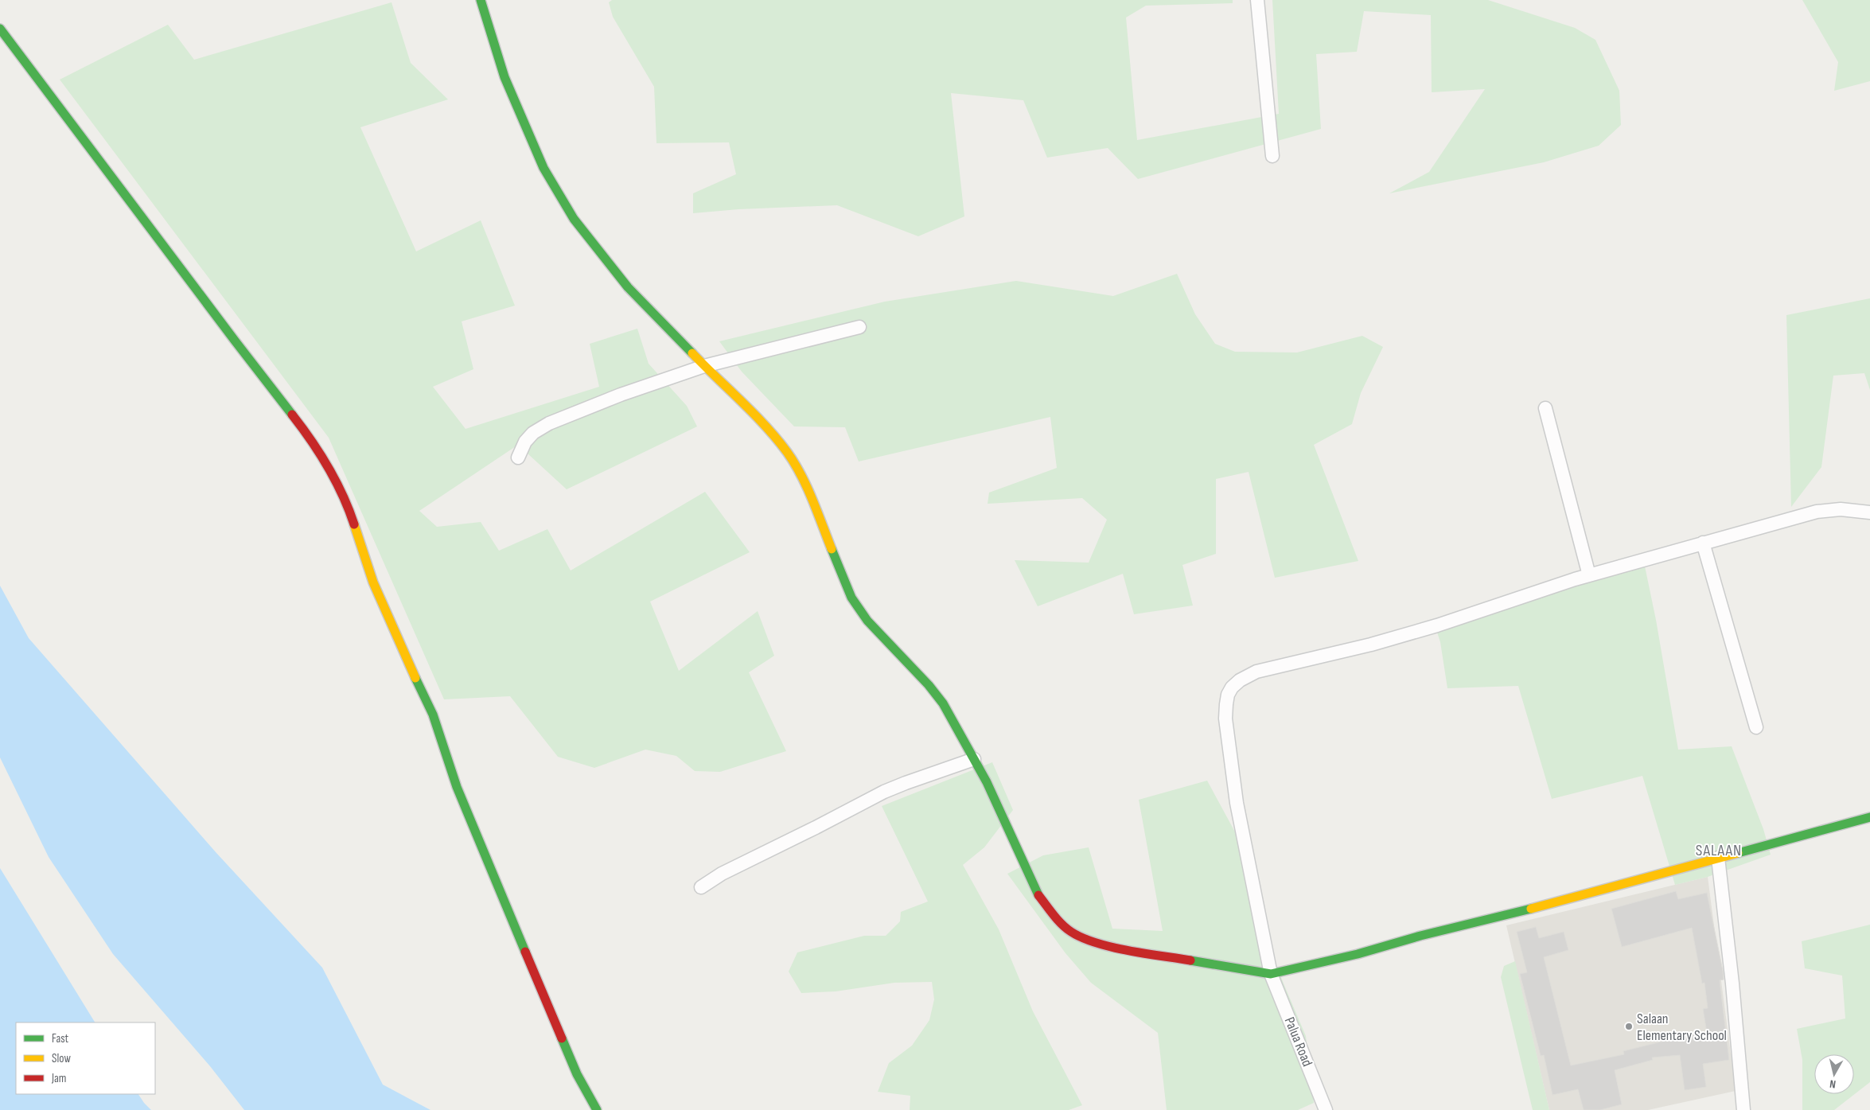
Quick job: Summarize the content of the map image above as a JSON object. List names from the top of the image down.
{
  "streets": {
    "street": ["Palua Road"]
  },
  "districts": ["SALAAN"],
  "places": ["Salaan Elementary School"],
  "legend": ["Fast", "Slow", "Jam"],
  "north": "bottom"
}
